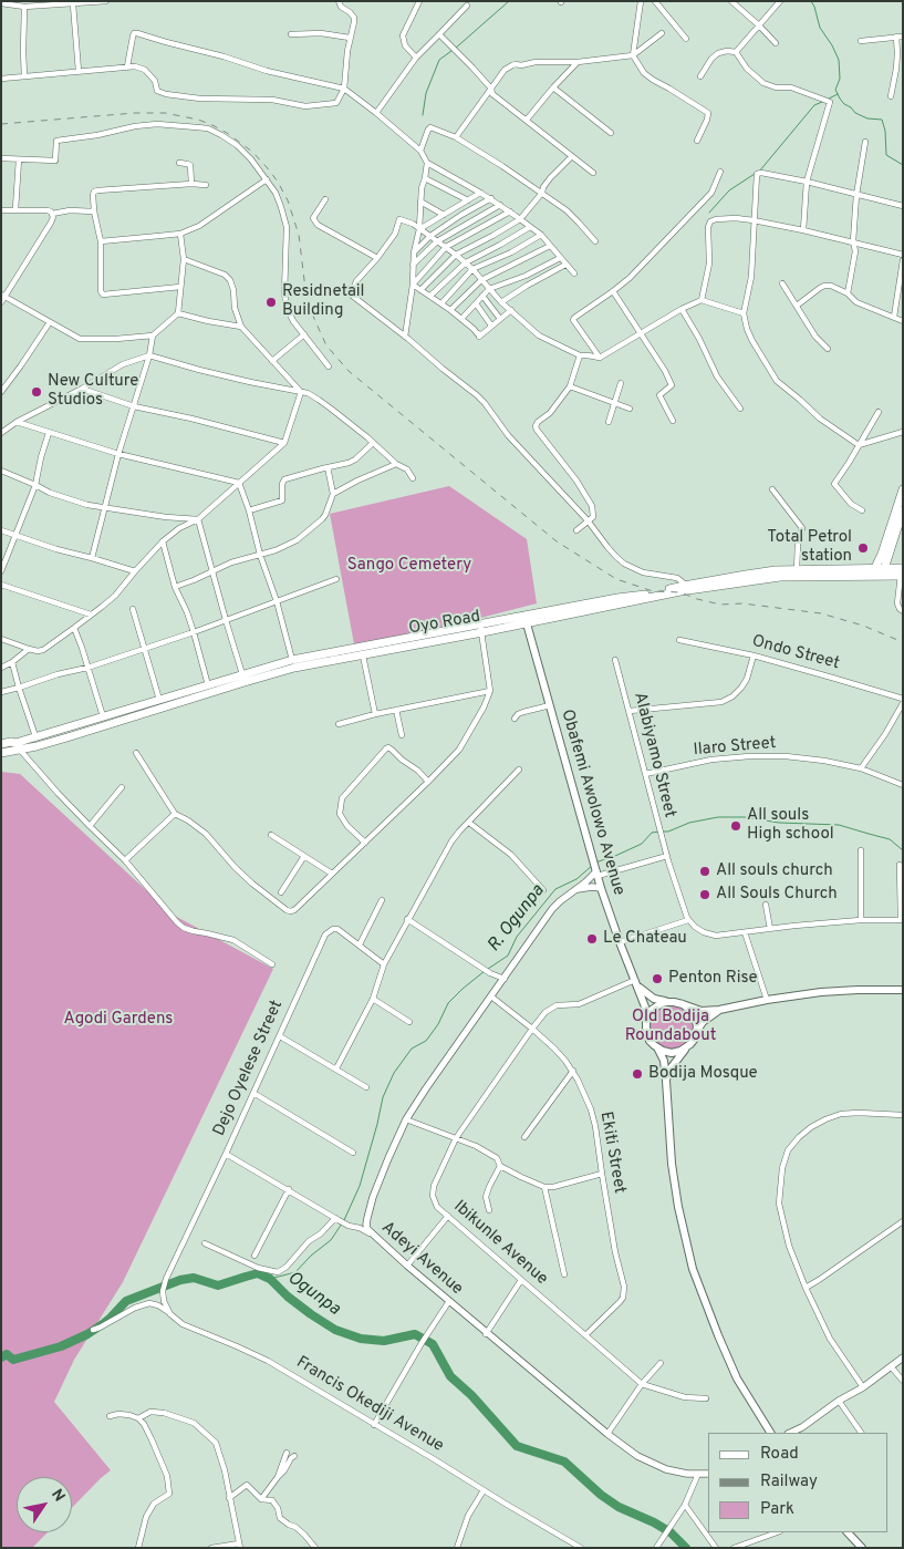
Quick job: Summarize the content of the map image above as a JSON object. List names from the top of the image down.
{
  "streets": {
    "main road": ["Oyo Road", "Obafemi Awolowo Avenue"],
    "street": [
      "Ondo Street",
      "Ilaro Street",
      "Alabiyamo Street",
      "Dejo Oyelese Street",
      "Ekiti Street",
      "Ibikunle Avenue",
      "Adeyi Avenue",
      "Francis Okediji Avenue"
    ]
  },
  "crossings": [
    ["Oyo Road", "Obafemi Awolowo Avenue"],
    ["Ilaro Street", "Alabiyamo Street"],
    ["Obafemi Awolowo Avenue", "Ibikunle Avenue"],
    ["Obafemi Awolowo Avenue", "Adeyi Avenue"],
    ["Dejo Oyelese Street", "Francis Okediji Avenue"],
    ["Ekiti Street", "Ibikunle Avenue"],
    ["Ekiti Street", "Adeyi Avenue"]
  ],
  "water": ["R. Ogunpa", "Ogunpa"],
  "parks": ["Sango Cemetery", "Old Bodija Roundabout", "Agodi Gardens"],
  "places": [
    "Residnetail Building",
    "New Culture Studios",
    "Total Petrol station",
    "All souls High school",
    "All souls church",
    "All Souls Church",
    "Le Chateau",
    "Penton Rise",
    "Bodija Mosque"
  ],
  "legend": ["Road", "Railway", "Park"],
  "north": "top right"
}
